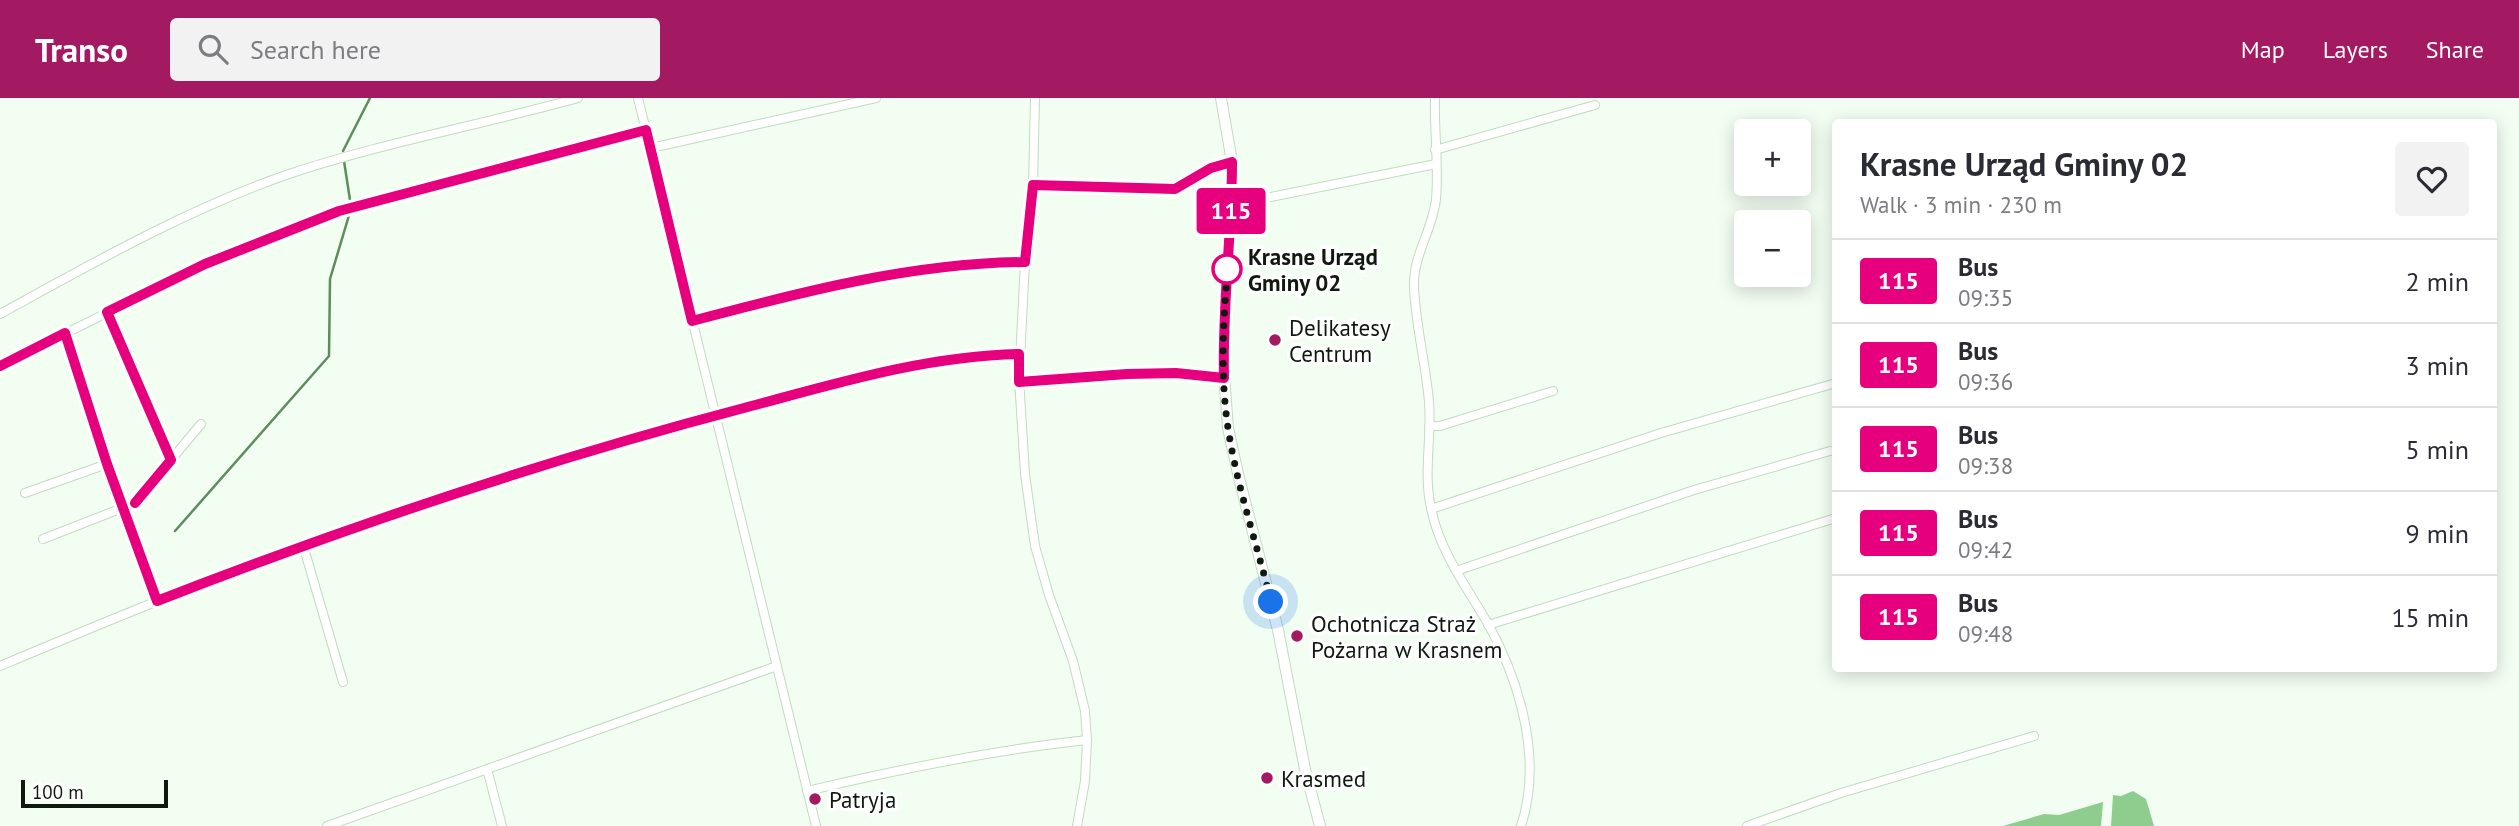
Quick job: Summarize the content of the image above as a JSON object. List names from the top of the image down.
{
  "places": [
    "Krasne Urząd Gminy 02",
    "Delikatesy Centrum",
    "Ochotnicza Straż Pożarna w Krasnem",
    "Krasmed",
    "Patryja"
  ],
  "lines": ["bus line 115"],
  "scale_bar": "100 m",
  "page": {
    "header": "Transo",
    "search": "Search here",
    "nav": ["Map", "Layers", "Share"],
    "on_map": "115",
    "map_buttons": ["+", "−"],
    "heading": ["Krasne Urząd Gminy 02", "Walk · 3 min · 230 m"],
    "list": [
      {
        "mark": "115",
        "name": "Bus",
        "note": "09:35",
        "value": "2 min"
      },
      {
        "mark": "115",
        "name": "Bus",
        "note": "09:36",
        "value": "3 min"
      },
      {
        "mark": "115",
        "name": "Bus",
        "note": "09:38",
        "value": "5 min"
      },
      {
        "mark": "115",
        "name": "Bus",
        "note": "09:42",
        "value": "9 min"
      },
      {
        "mark": "115",
        "name": "Bus",
        "note": "09:48",
        "value": "15 min"
      }
    ],
    "scale": "100 m"
  }
}
